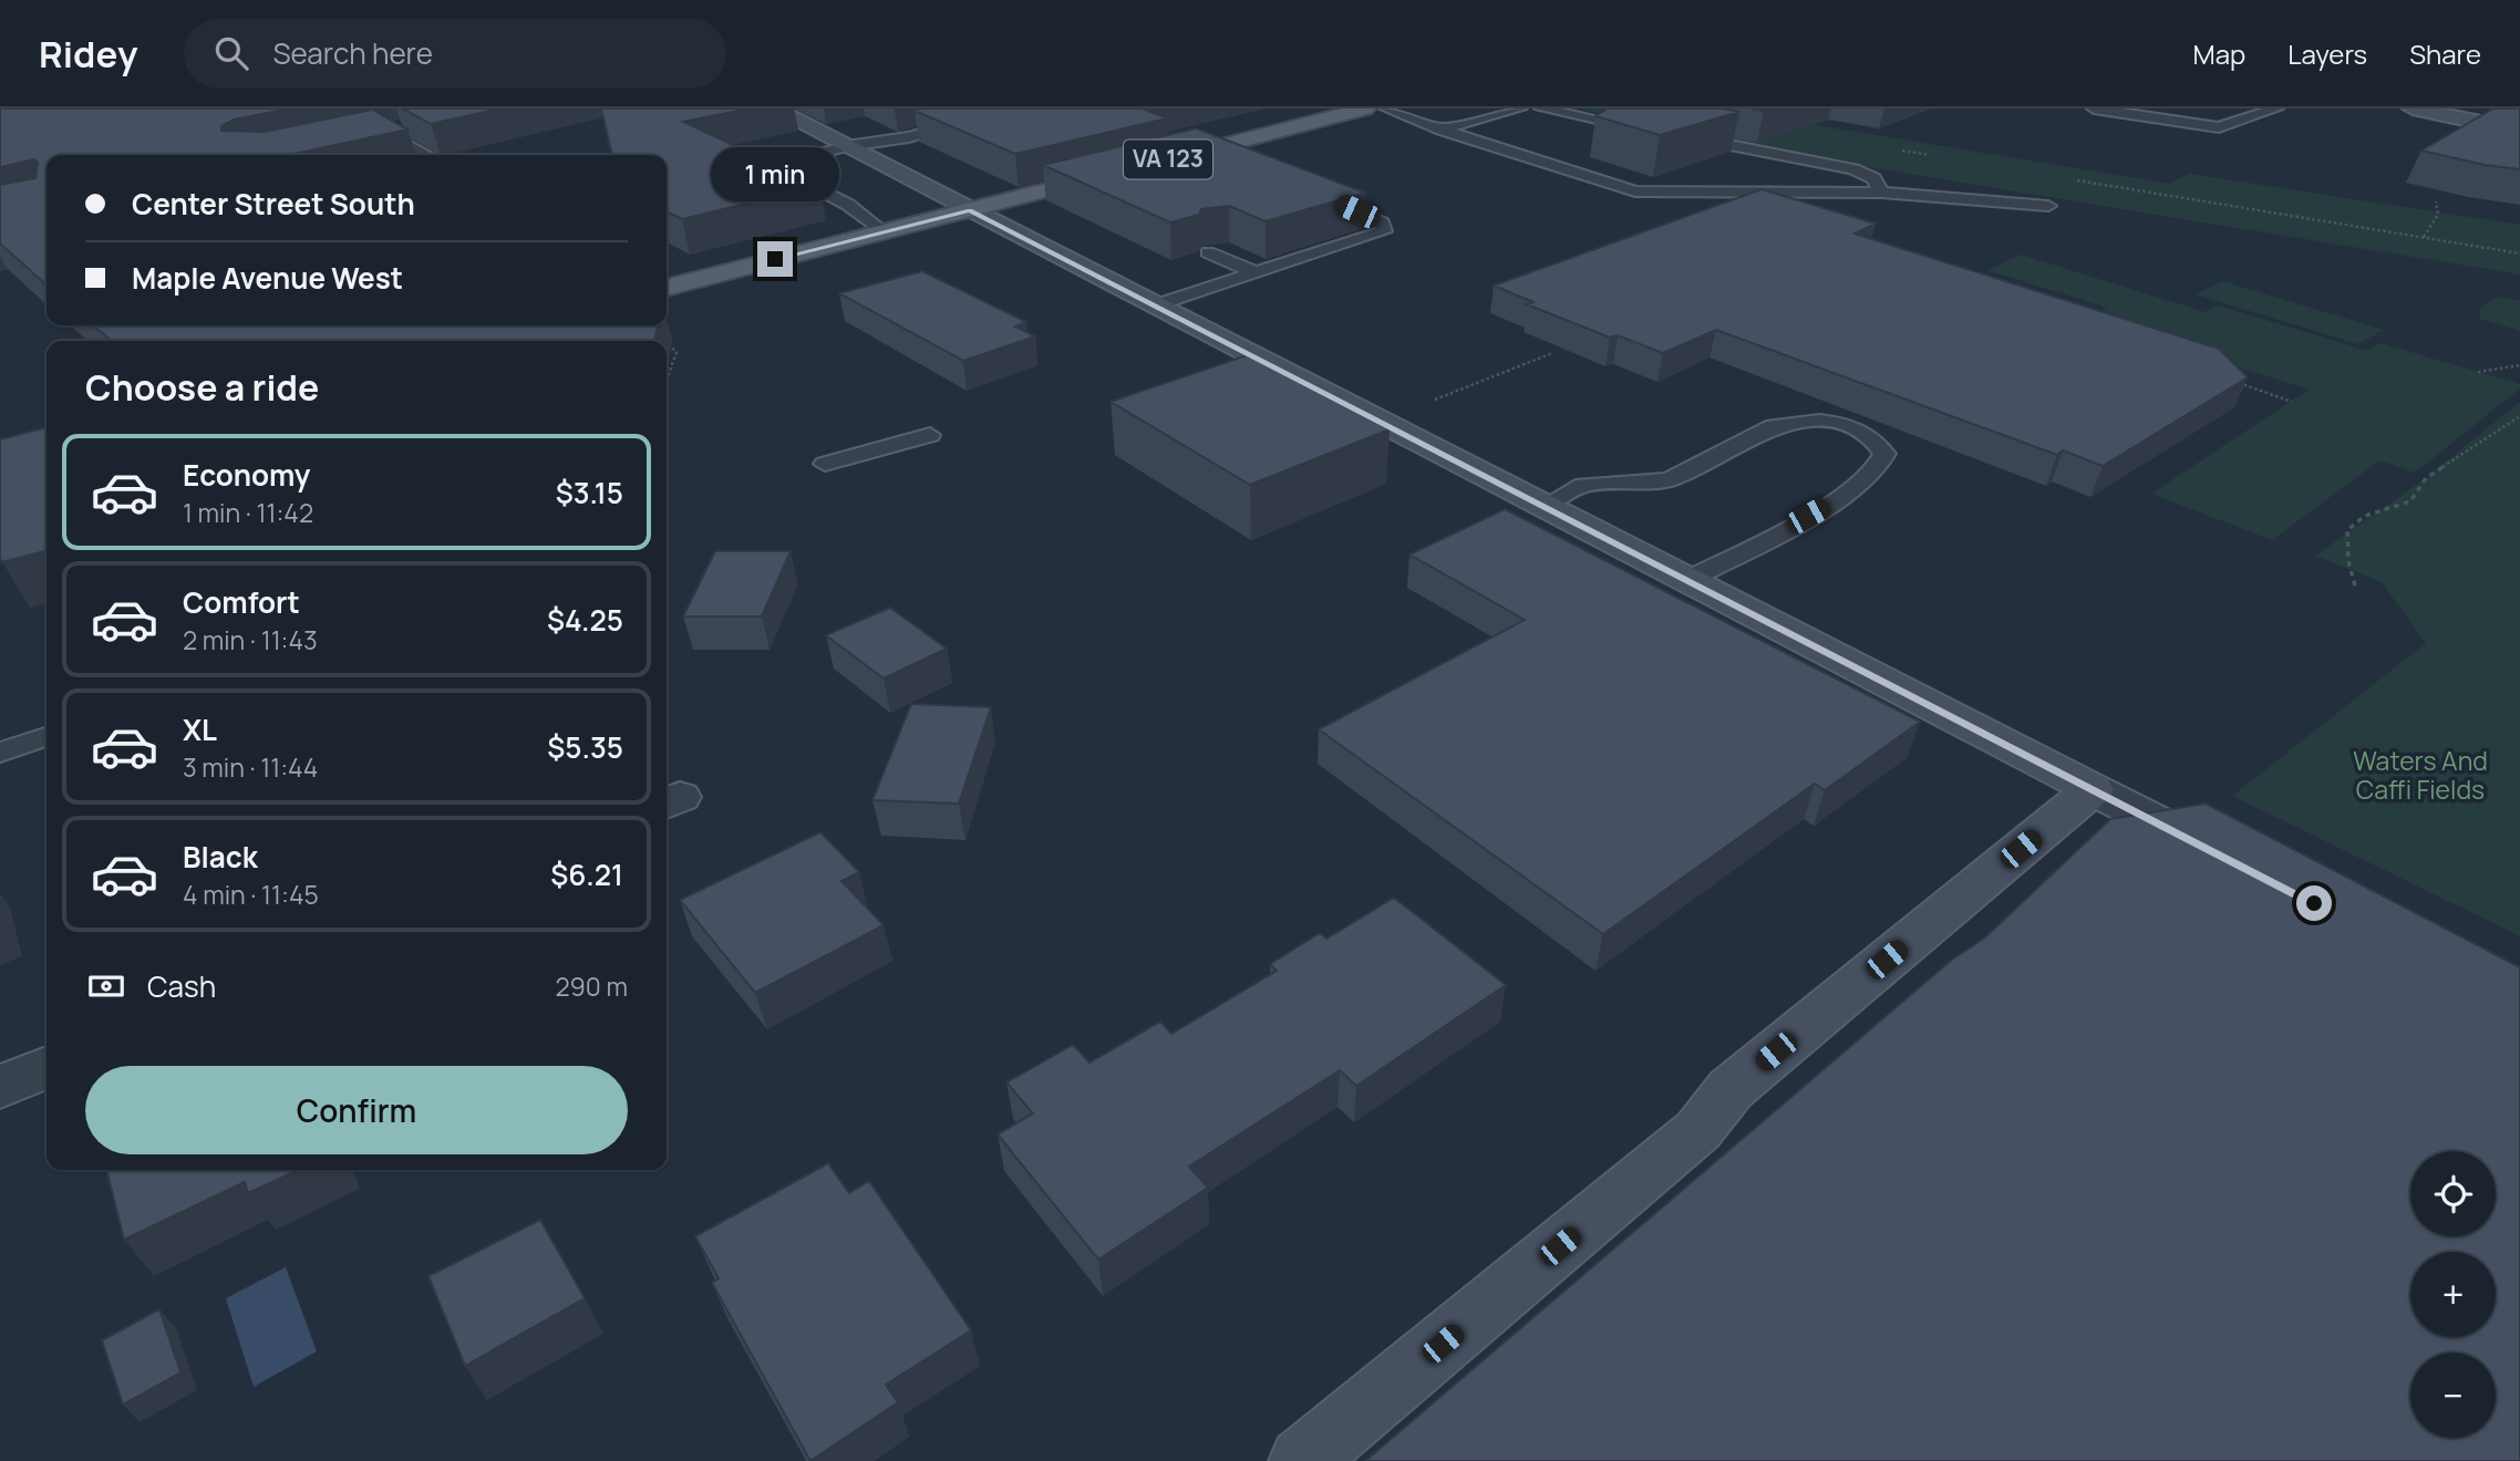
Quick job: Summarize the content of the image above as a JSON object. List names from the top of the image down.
{
  "streets": {
    "main road": ["VA 123"]
  },
  "parks": ["Waters And Caffi Fields"],
  "page": {
    "header": "Ridey",
    "search": "Search here",
    "nav": ["Map", "Layers", "Share"],
    "bubble": "1 min",
    "banner": ["Center Street South", "Maple Avenue West"],
    "heading": "Choose a ride",
    "list": [
      {
        "name": "Economy",
        "note": "1 min · 11:42",
        "value": "$3.15"
      },
      {
        "name": "Comfort",
        "note": "2 min · 11:43",
        "value": "$4.25"
      },
      {
        "name": "XL",
        "note": "3 min · 11:44",
        "value": "$5.35"
      },
      {
        "name": "Black",
        "note": "4 min · 11:45",
        "value": "$6.21"
      }
    ],
    "pay": ["Cash", "290 m"],
    "buttons": "Confirm",
    "map_buttons": ["+", "−"]
  }
}
